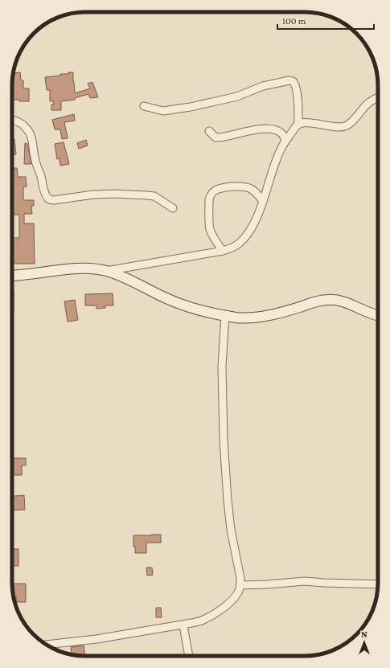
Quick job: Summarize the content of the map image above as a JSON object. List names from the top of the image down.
{
  "scale_bar": "100 m",
  "north": "top"
}
